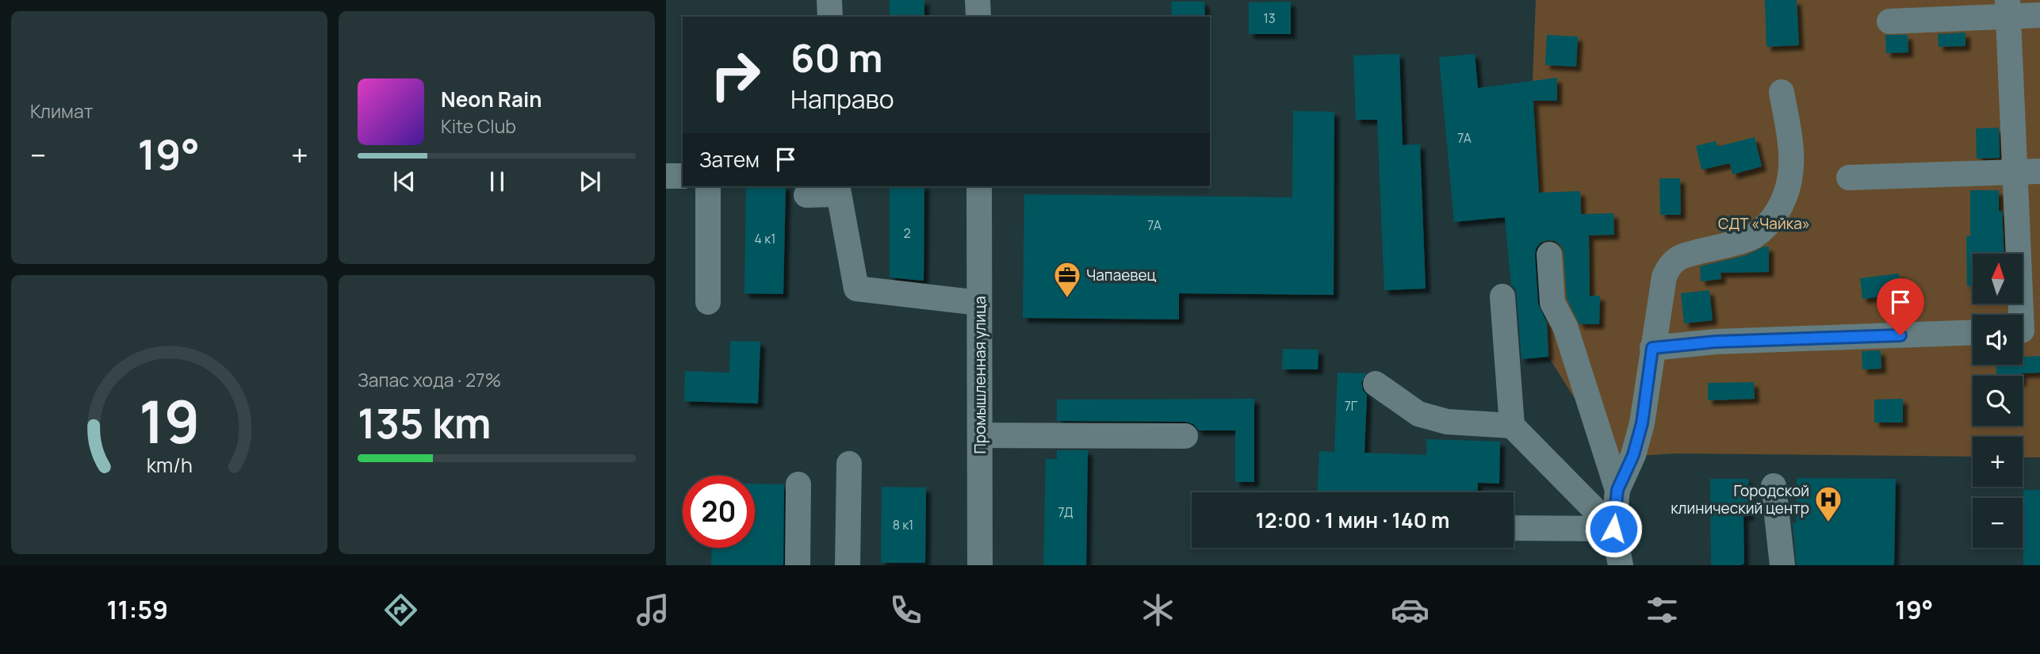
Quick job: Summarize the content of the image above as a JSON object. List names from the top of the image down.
{
  "streets": {
    "street": ["Промышленная улица"]
  },
  "parks": ["СДТ «Чайка»"],
  "places": {
    "office": ["Чапаевец"],
    "hospital": ["Городской клинический центр"]
  },
  "house_numbers": [
    "13",
    "7А",
    "7А",
    "2",
    "4 к1",
    "7Г",
    "7Д",
    "8 к1"
  ],
  "north": "top",
  "page": {
    "tile": [
      "Климат",
      ["Запас хода · 27%", "135 km"]
    ],
    "turn": ["60 m", "Направо"],
    "song": ["Neon Rain", "Kite Club"],
    "heat": ["−", "19°", "+"],
    "then": "Затем",
    "map_buttons": ["+", "−"],
    "limit": "20",
    "trip": "12:00 · 1 мин · 140 m",
    "tabs": ["11:59", "19°"],
    "gauge": ["19", "km/h"]
  }
}
